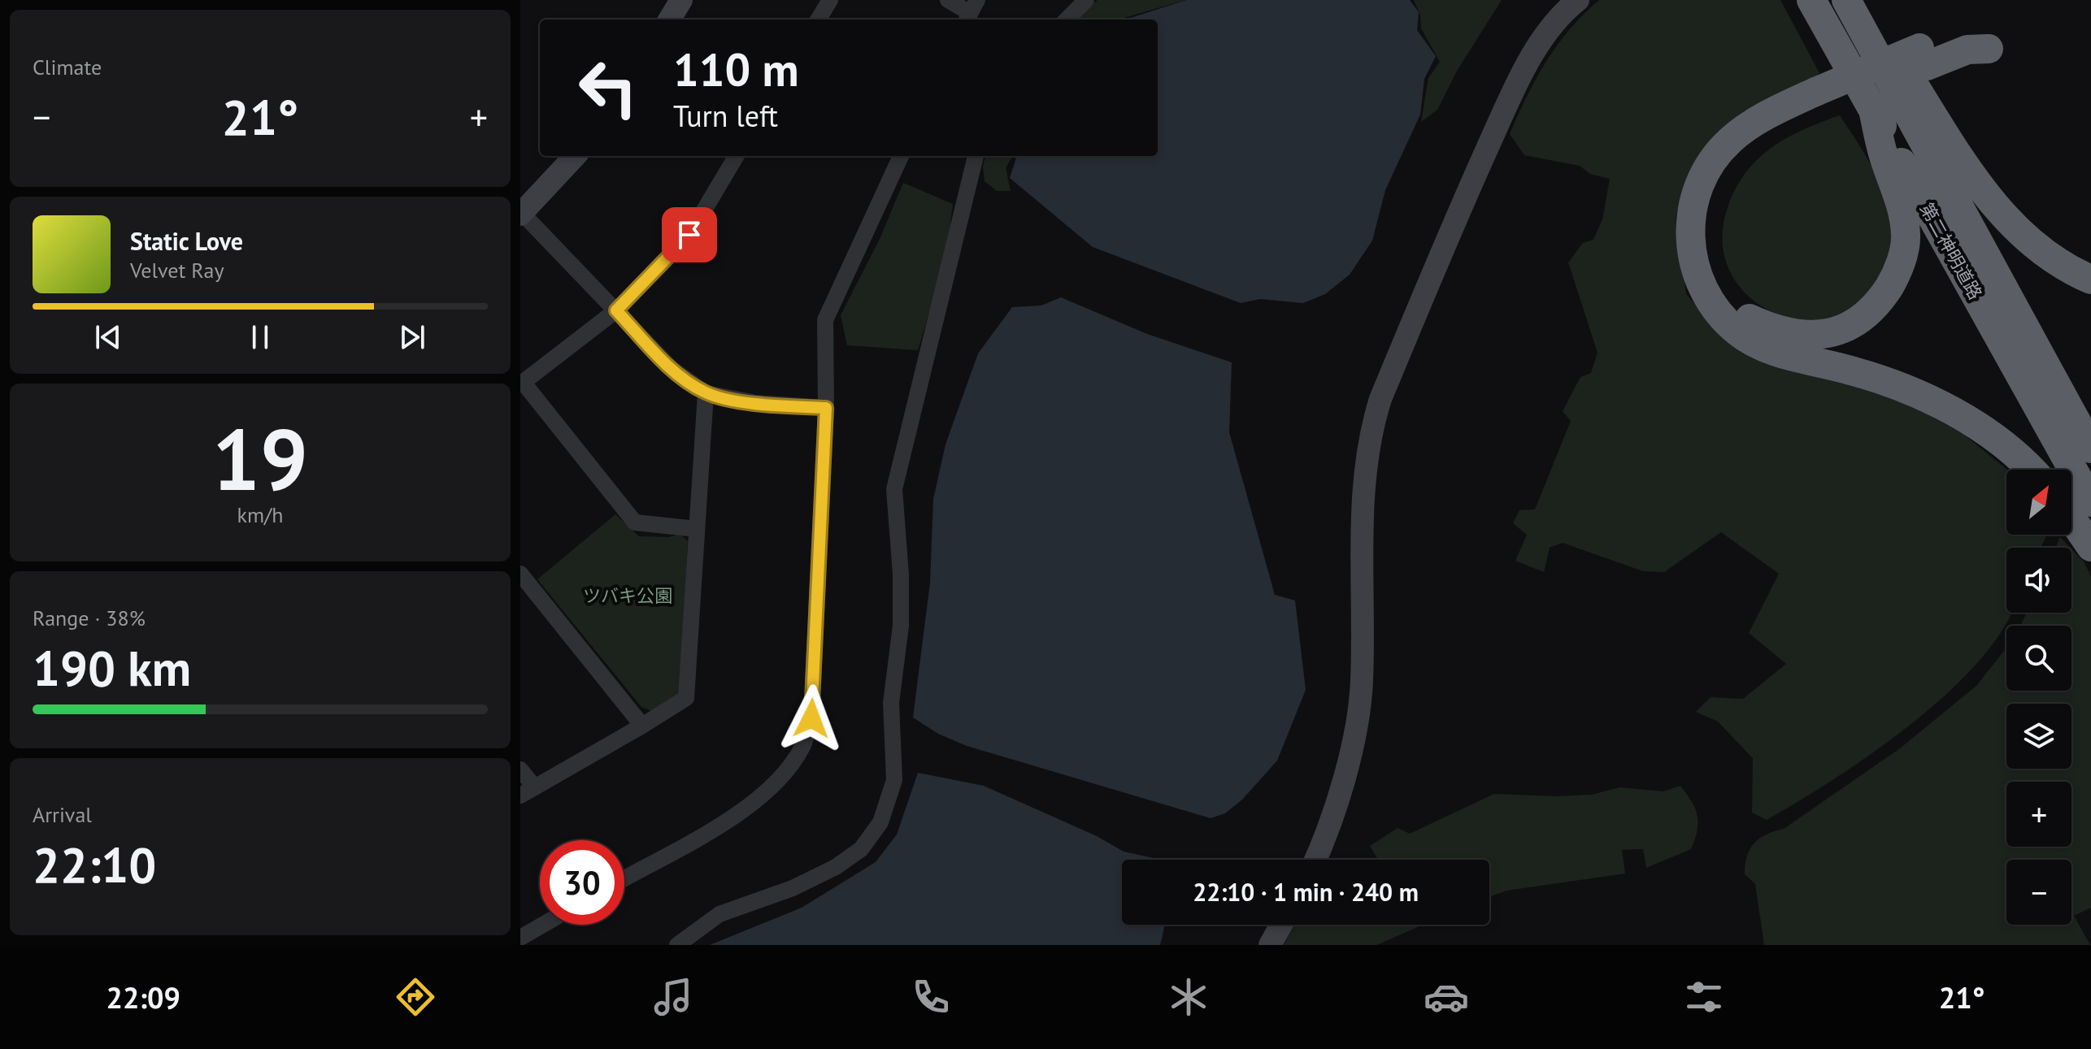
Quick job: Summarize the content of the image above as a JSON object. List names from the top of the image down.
{
  "streets": {
    "highway": ["第二神明道路"]
  },
  "parks": ["ツバキ公園"],
  "north": "top right",
  "page": {
    "tile": [
      "Climate",
      ["19", "km/h"],
      ["Range · 38%", "190 km"],
      ["Arrival", "22:10"]
    ],
    "turn": ["110 m", "Turn left"],
    "heat": ["−", "21°", "+"],
    "song": ["Static Love", "Velvet Ray"],
    "map_buttons": ["+", "−"],
    "limit": "30",
    "trip": "22:10 · 1 min · 240 m",
    "tabs": ["22:09", "21°"]
  }
}
